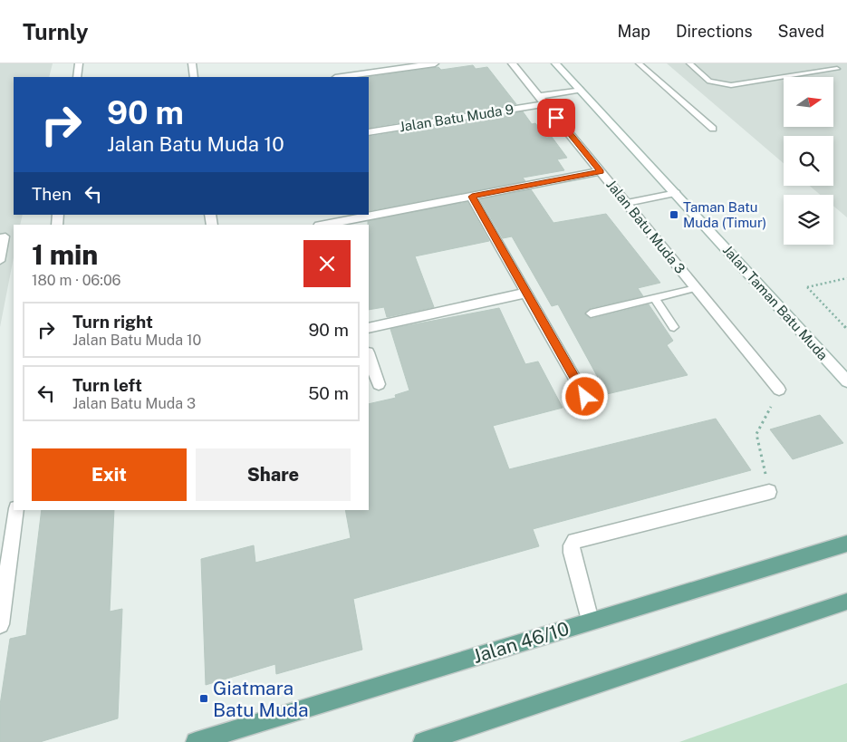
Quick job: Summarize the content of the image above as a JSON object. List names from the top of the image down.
{
  "streets": {
    "main road": ["Jalan 46/10"],
    "street": ["Jalan Batu Muda 9", "Jalan Batu Muda 3", "Jalan Taman Batu Muda"]
  },
  "crossings": [
    ["Jalan Batu Muda 9", "Jalan Batu Muda 3"],
    ["Jalan Batu Muda 9", "Jalan Taman Batu Muda"]
  ],
  "places": {
    "transit": ["Taman Batu Muda (Timur)", "Giatmara Batu Muda"]
  },
  "north": "right",
  "page": {
    "header": "Turnly",
    "nav": ["Map", "Directions", "Saved"],
    "turn": ["90 m", "Jalan Batu Muda 10"],
    "then": "Then",
    "heading": ["1 min", "180 m · 06:06"],
    "list": [
      {
        "name": "Turn right",
        "note": "Jalan Batu Muda 10",
        "value": "90 m"
      },
      {
        "name": "Turn left",
        "note": "Jalan Batu Muda 3",
        "value": "50 m"
      }
    ],
    "buttons": ["Exit", "Share"]
  }
}
